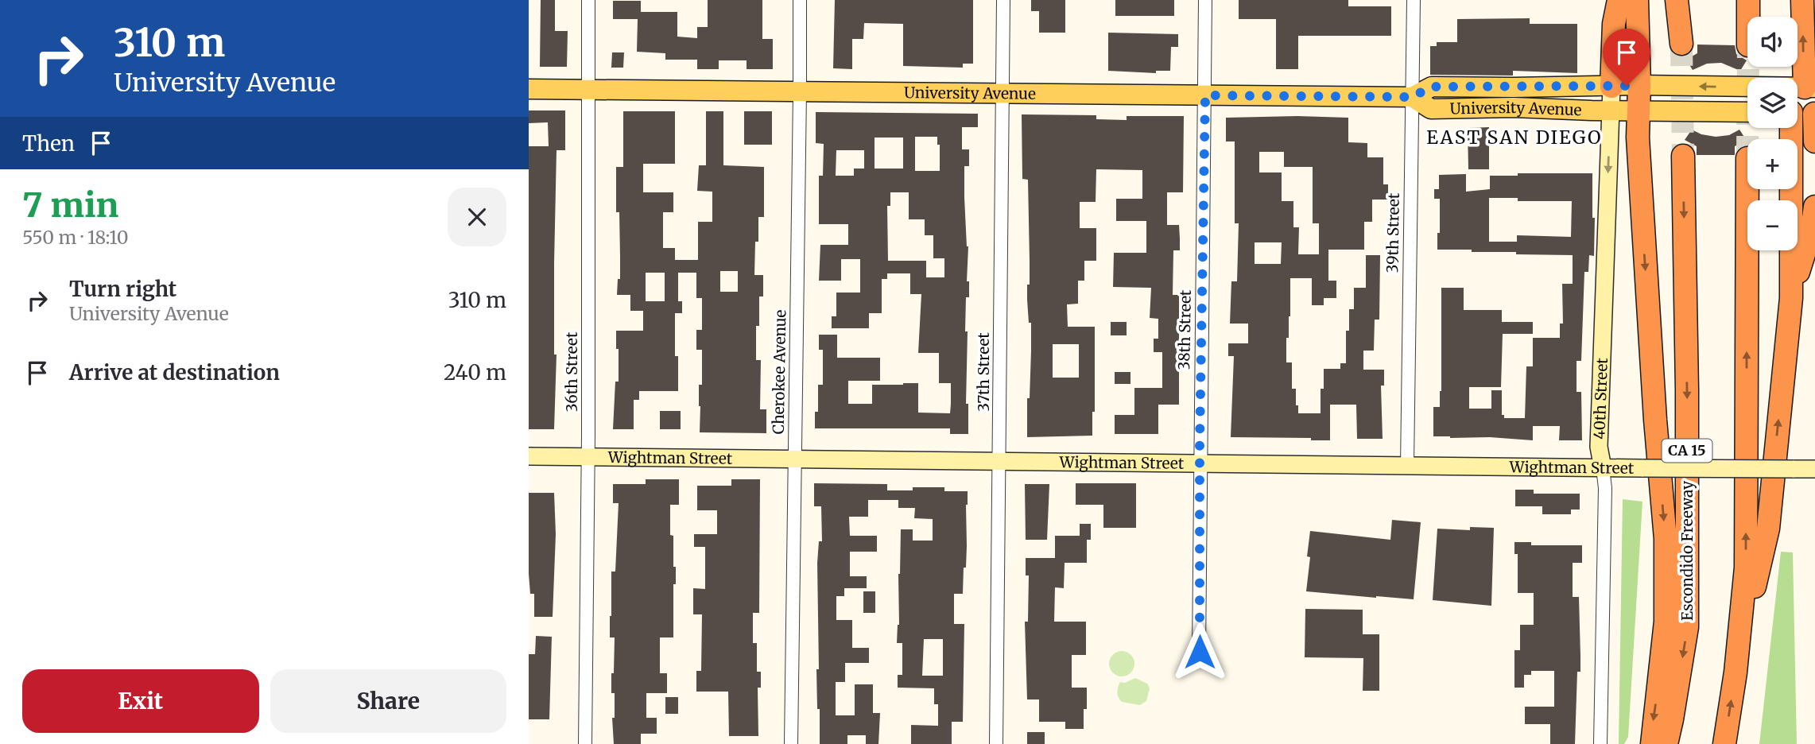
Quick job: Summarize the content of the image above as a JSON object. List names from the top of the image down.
{
  "streets": {
    "highway": ["CA 15", "Escondido Freeway"],
    "main road": ["University Avenue", "40th Street", "Wightman Street"],
    "street": [
      "39th Street",
      "38th Street",
      "36th Street",
      "Cherokee Avenue",
      "37th Street"
    ]
  },
  "crossings": [
    ["University Avenue", "39th Street"],
    ["University Avenue", "38th Street"],
    ["University Avenue", "36th Street"],
    ["University Avenue", "Cherokee Avenue"],
    ["University Avenue", "37th Street"],
    ["University Avenue", "40th Street"],
    ["39th Street", "Wightman Street"],
    ["38th Street", "Wightman Street"],
    ["36th Street", "Wightman Street"],
    ["Cherokee Avenue", "Wightman Street"],
    ["37th Street", "Wightman Street"],
    ["40th Street", "Wightman Street"]
  ],
  "one_way": ["40th Street"],
  "districts": ["EAST SAN DIEGO"],
  "page": {
    "turn": ["310 m", "University Avenue"],
    "map_buttons": ["+", "−"],
    "then": "Then",
    "heading": ["7 min", "550 m · 18:10"],
    "list": [
      {
        "name": "Turn right",
        "note": "University Avenue",
        "value": "310 m"
      },
      {
        "name": "Arrive at destination",
        "value": "240 m"
      }
    ],
    "buttons": ["Exit", "Share"]
  }
}
